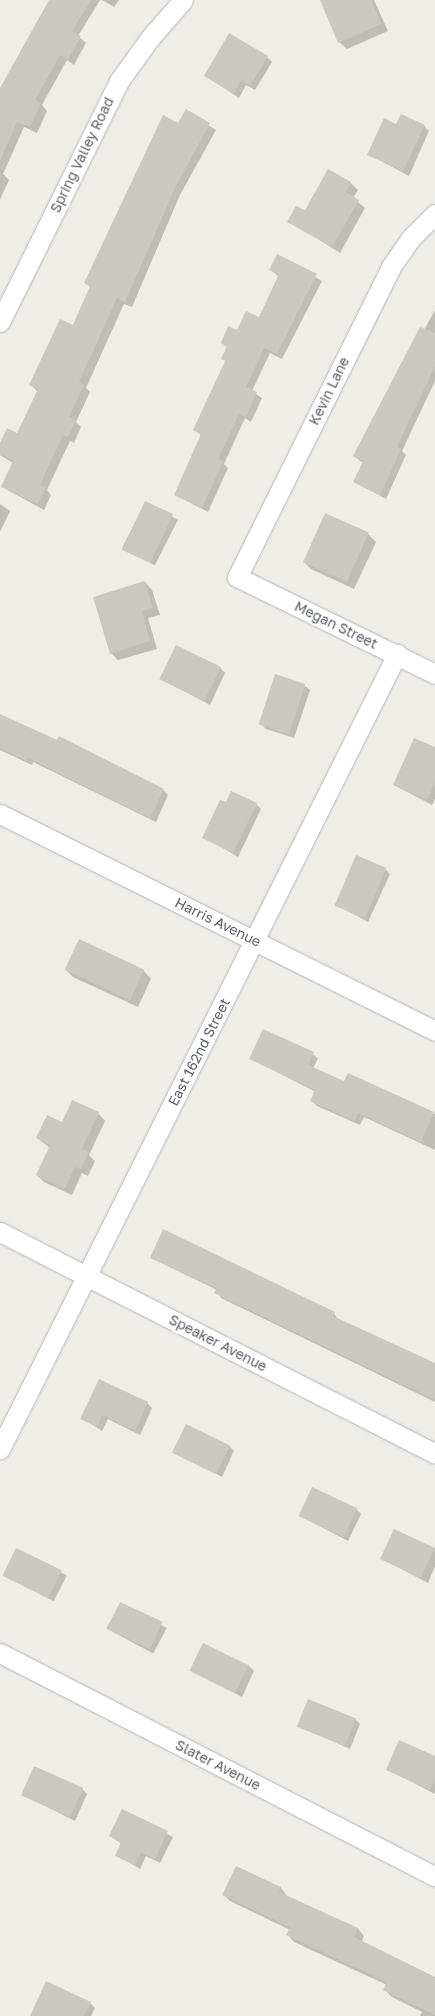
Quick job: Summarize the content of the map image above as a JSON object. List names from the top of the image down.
{
  "streets": {
    "street": [
      "Spring Valley Road",
      "Kevin Lane",
      "Megan Street",
      "Harris Avenue",
      "East 162nd Street",
      "Speaker Avenue",
      "Slater Avenue"
    ]
  },
  "crossings": [
    ["Kevin Lane", "Megan Street"],
    ["Megan Street", "East 162nd Street"],
    ["Harris Avenue", "East 162nd Street"],
    ["East 162nd Street", "Speaker Avenue"]
  ]
}
